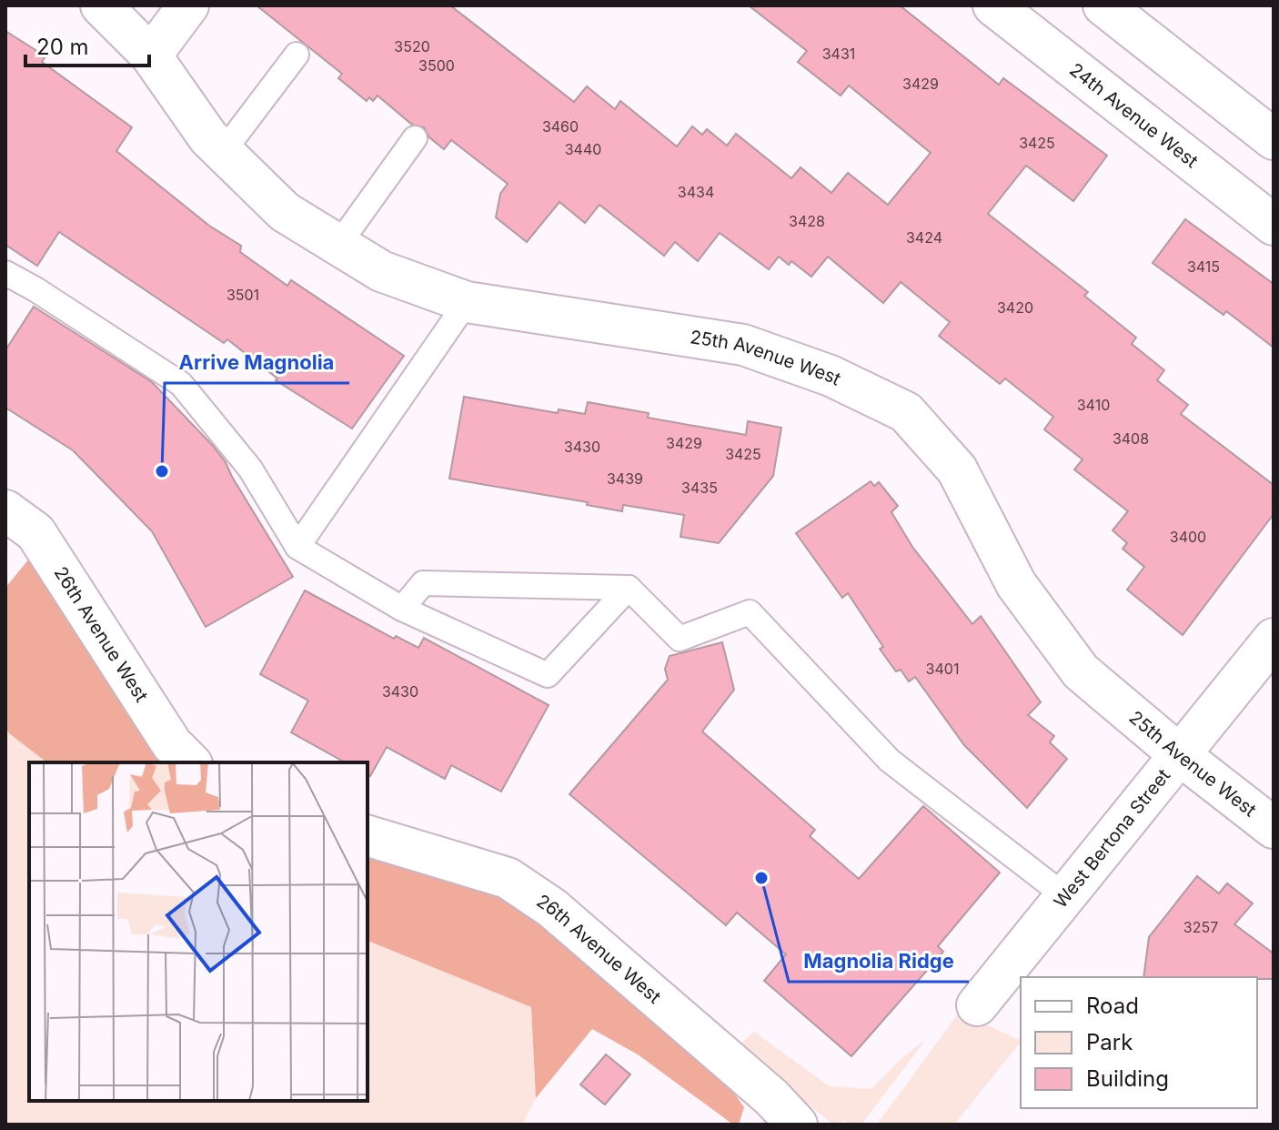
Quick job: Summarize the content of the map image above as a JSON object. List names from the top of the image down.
{
  "streets": {
    "street": [
      "24th Avenue West",
      "25th Avenue West",
      "26th Avenue West",
      "West Bertona Street"
    ]
  },
  "crossings": [
    ["25th Avenue West", "West Bertona Street"]
  ],
  "places": ["Arrive Magnolia", "Magnolia Ridge"],
  "house_numbers": [
    "3520",
    "3431",
    "3500",
    "3429",
    "3460",
    "3425",
    "3440",
    "3434",
    "3428",
    "3424",
    "3415",
    "3501",
    "3420",
    "3410",
    "3408",
    "3429",
    "3430",
    "3425",
    "3439",
    "3435",
    "3400",
    "3401",
    "3430",
    "3257"
  ],
  "legend": ["Road", "Park", "Building"],
  "scale_bar": "20 m"
}
